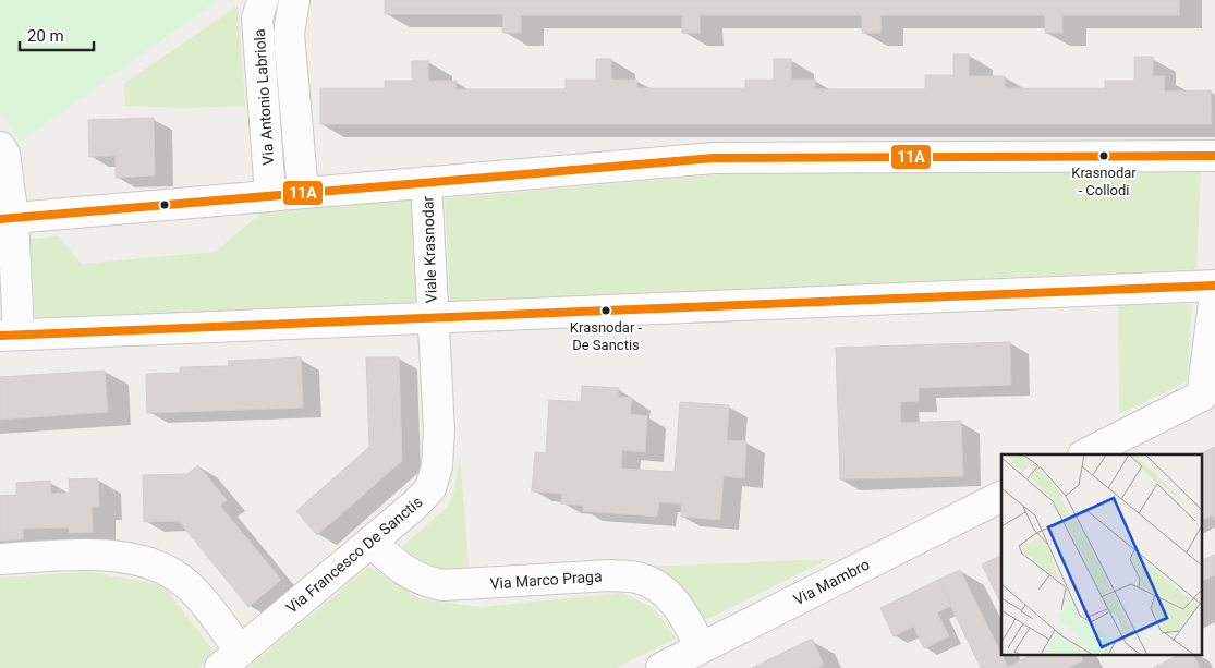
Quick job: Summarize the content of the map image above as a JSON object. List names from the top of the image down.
{
  "streets": {
    "street": [
      "Via Antonio Labriola",
      "Viale Krasnodar",
      "Via Francesco De Sanctis",
      "Via Marco Praga",
      "Via Mambro"
    ]
  },
  "crossings": [
    ["Via Antonio Labriola", "Viale Krasnodar"],
    ["Viale Krasnodar", "Via Francesco De Sanctis"],
    ["Via Francesco De Sanctis", "Via Marco Praga"],
    ["Via Marco Praga", "Via Mambro"]
  ],
  "places": ["Krasnodar - Collodi", "Krasnodar - De Sanctis"],
  "lines": ["transit line 11A"],
  "scale_bar": "20 m"
}
